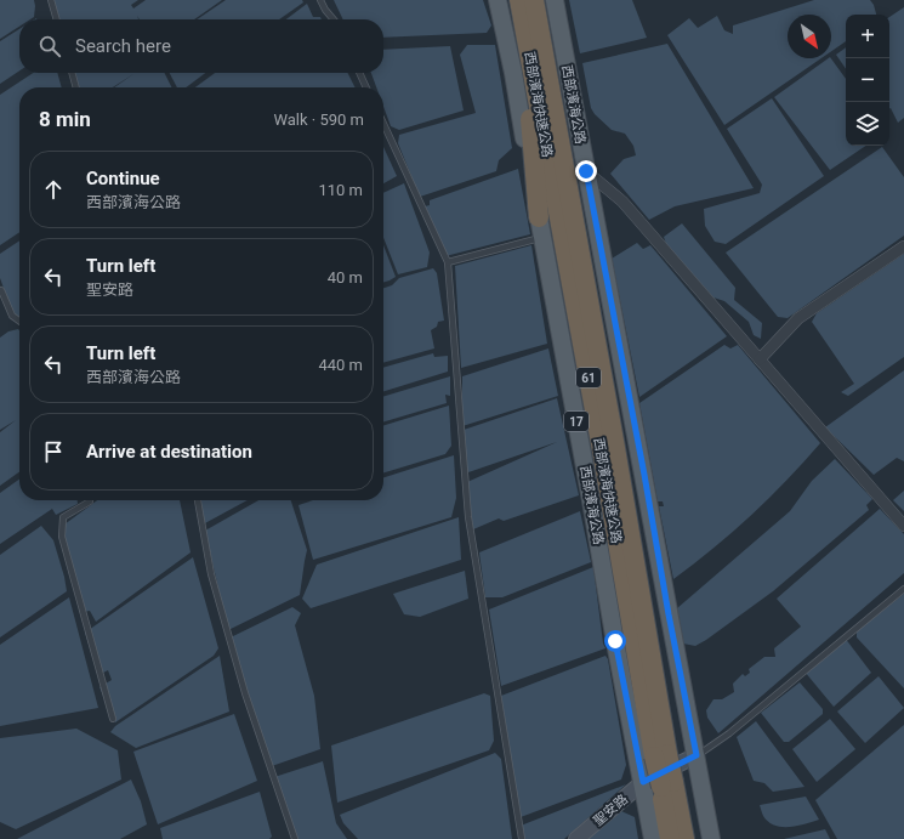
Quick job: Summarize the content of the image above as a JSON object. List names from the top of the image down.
{
  "streets": {
    "highway": ["西部濱海快速公路", "61"],
    "main road": ["西部濱海公路", "17"],
    "street": ["聖安路"]
  },
  "crossings": [
    ["西部濱海快速公路", "西部濱海公路"],
    ["西部濱海快速公路", "聖安路"],
    ["西部濱海公路", "聖安路"]
  ],
  "north": "bottom right",
  "page": {
    "map_buttons": ["+", "−"],
    "search": "Search here",
    "heading": ["8 min", "Walk · 590 m"],
    "list": [
      ["Continue", "西部濱海公路", "110 m"],
      ["Turn left", "聖安路", "40 m"],
      ["Turn left", "西部濱海公路", "440 m"],
      "Arrive at destination"
    ]
  }
}
